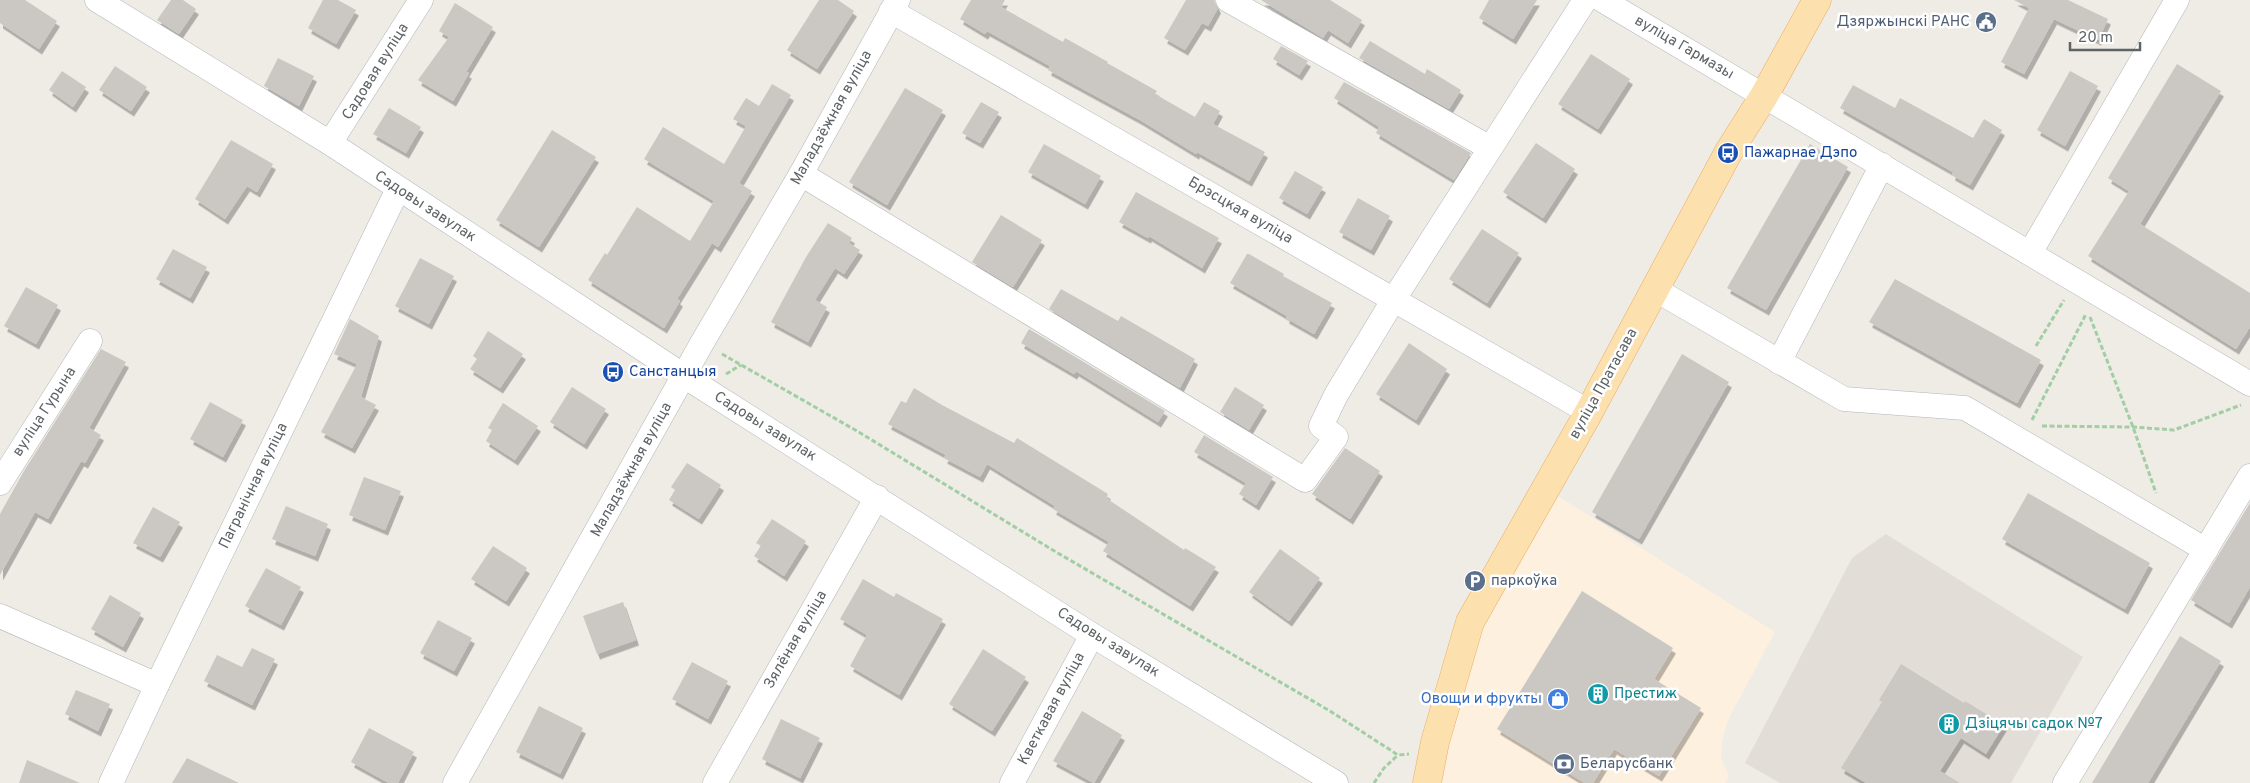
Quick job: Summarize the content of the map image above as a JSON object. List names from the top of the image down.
{
  "streets": {
    "main road": ["вуліца Пратасава"],
    "street": [
      "вуліца Гармазы",
      "Садовая вуліца",
      "Маладзёжная вуліца",
      "Садовы завулак",
      "Брэсцкая вуліца",
      "вуліца Гурына",
      "Пагранічная вуліца",
      "Зялёная вуліца",
      "Кветкавая вуліца"
    ]
  },
  "crossings": [
    ["вуліца Гармазы", "вуліца Пратасава"],
    ["Садовая вуліца", "Садовы завулак"],
    ["Маладзёжная вуліца", "Садовы завулак"],
    ["Маладзёжная вуліца", "Брэсцкая вуліца"],
    ["Садовы завулак", "Пагранічная вуліца"],
    ["Садовы завулак", "Зялёная вуліца"],
    ["Садовы завулак", "Кветкавая вуліца"],
    ["Брэсцкая вуліца", "вуліца Пратасава"]
  ],
  "places": {
    "public building": ["Дзяржынскі РАНС"],
    "bus stop": ["Пажарнае Дэпо", "Санстанцыя"],
    "parking": ["паркоўка"],
    "building": ["Престиж", "Дзіцячы садок №7"],
    "shop": ["Овощи и фрукты"],
    "bank": ["Беларусбанк"]
  },
  "scale_bar": "20 m"
}
